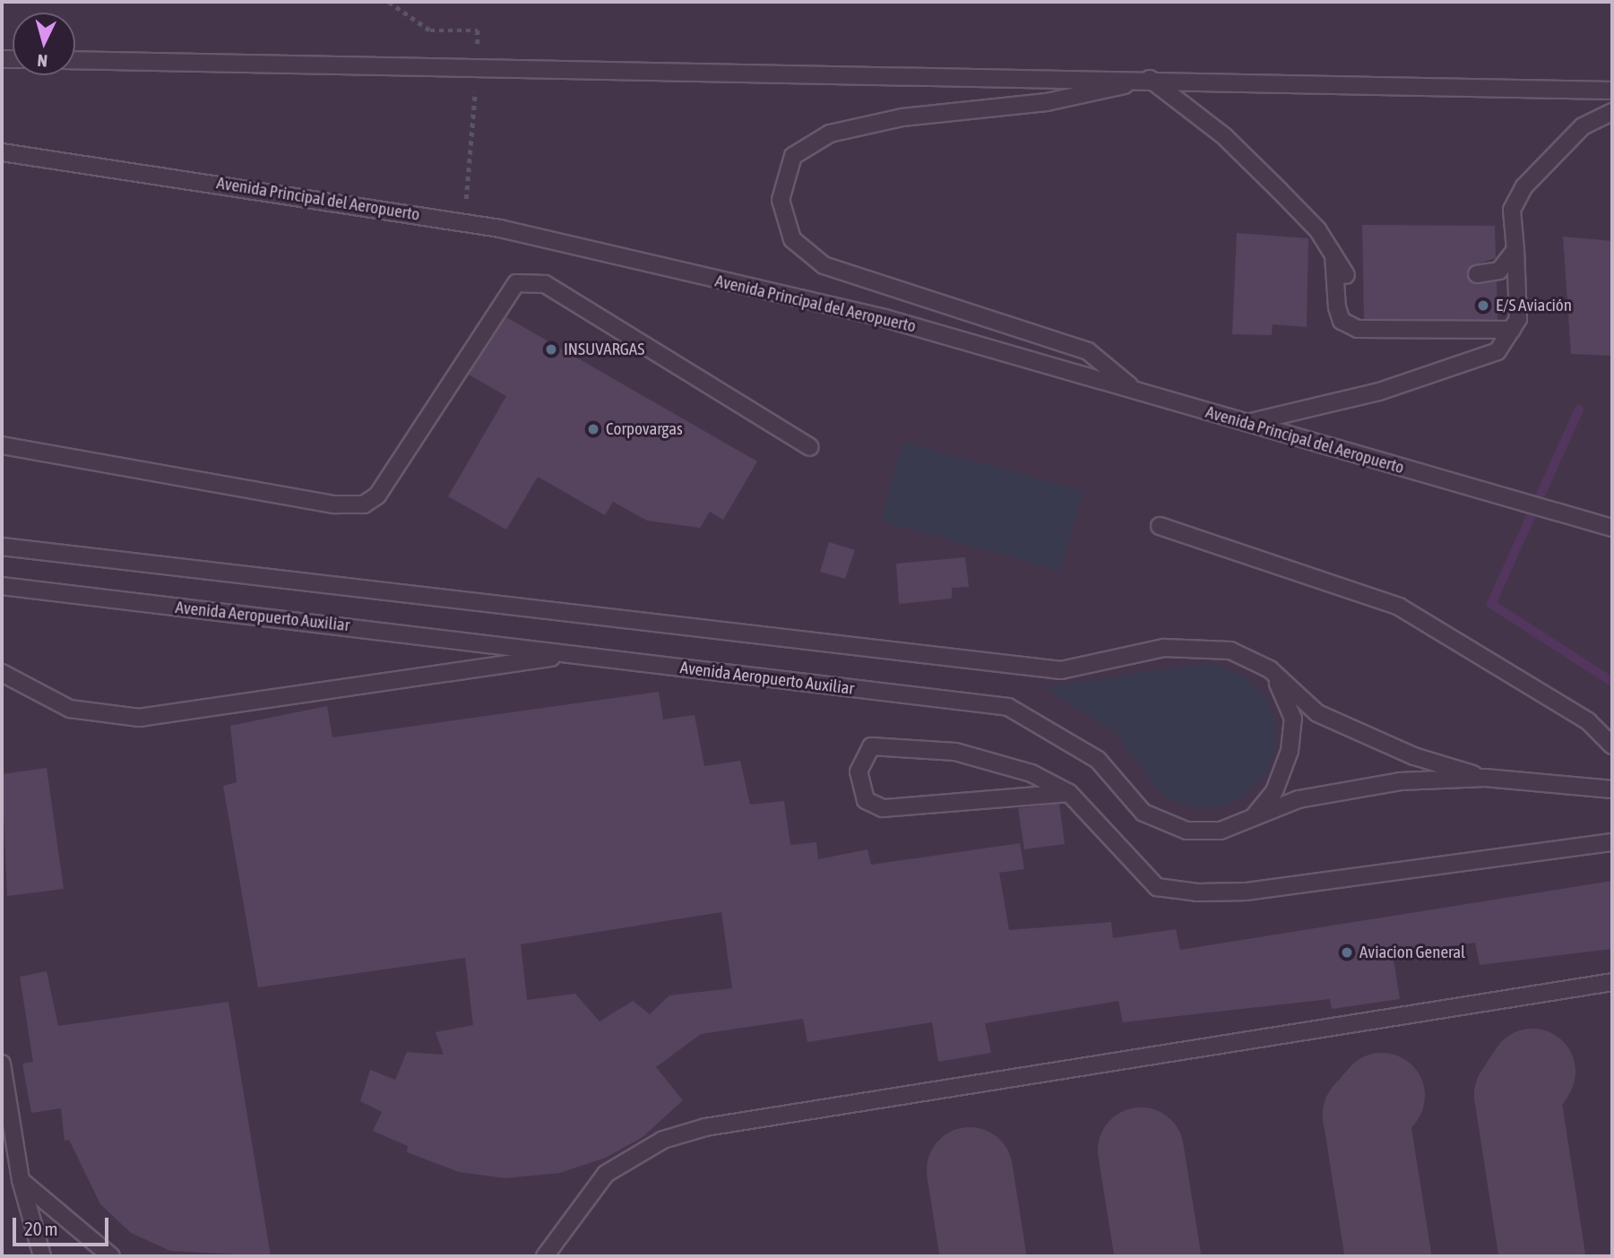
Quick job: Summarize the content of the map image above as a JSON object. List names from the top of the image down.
{
  "streets": {
    "lane": ["Avenida Principal del Aeropuerto", "Avenida Aeropuerto Auxiliar"]
  },
  "places": [
    "E/S Aviación",
    "INSUVARGAS",
    "Corpovargas",
    "Aviacion General"
  ],
  "scale_bar": "20 m",
  "north": "bottom"
}
